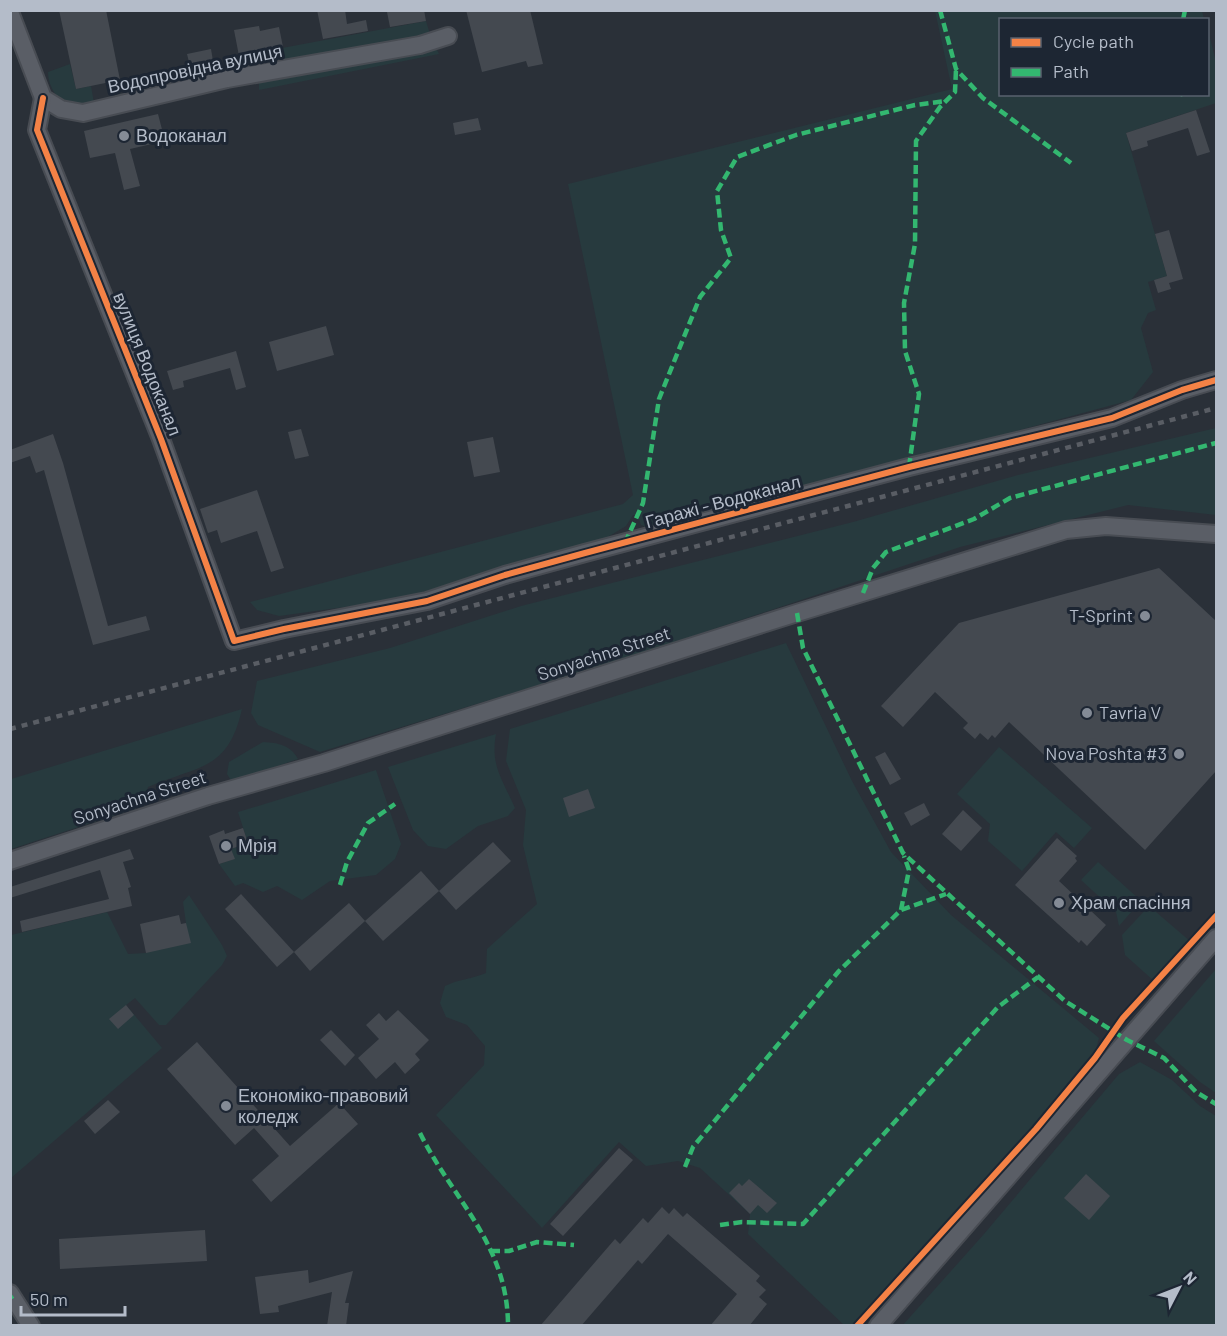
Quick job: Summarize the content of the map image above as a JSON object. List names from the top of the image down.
{
  "streets": {
    "street": [
      "Водопровідна вулиця",
      "вулиця Водоканал",
      "Гаражі - Водоканал",
      "Sonyachna Street"
    ]
  },
  "crossings": [
    ["Водопровідна вулиця", "вулиця Водоканал"],
    ["вулиця Водоканал", "Гаражі - Водоканал"]
  ],
  "places": [
    "Водоканал",
    "T-Sprint",
    "Tavria V",
    "Nova Poshta #3",
    "Мрія",
    "Храм спасіння",
    "Економіко-правовий коледж"
  ],
  "legend": ["Cycle path", "Path"],
  "scale_bar": "50 m",
  "north": "top right"
}
